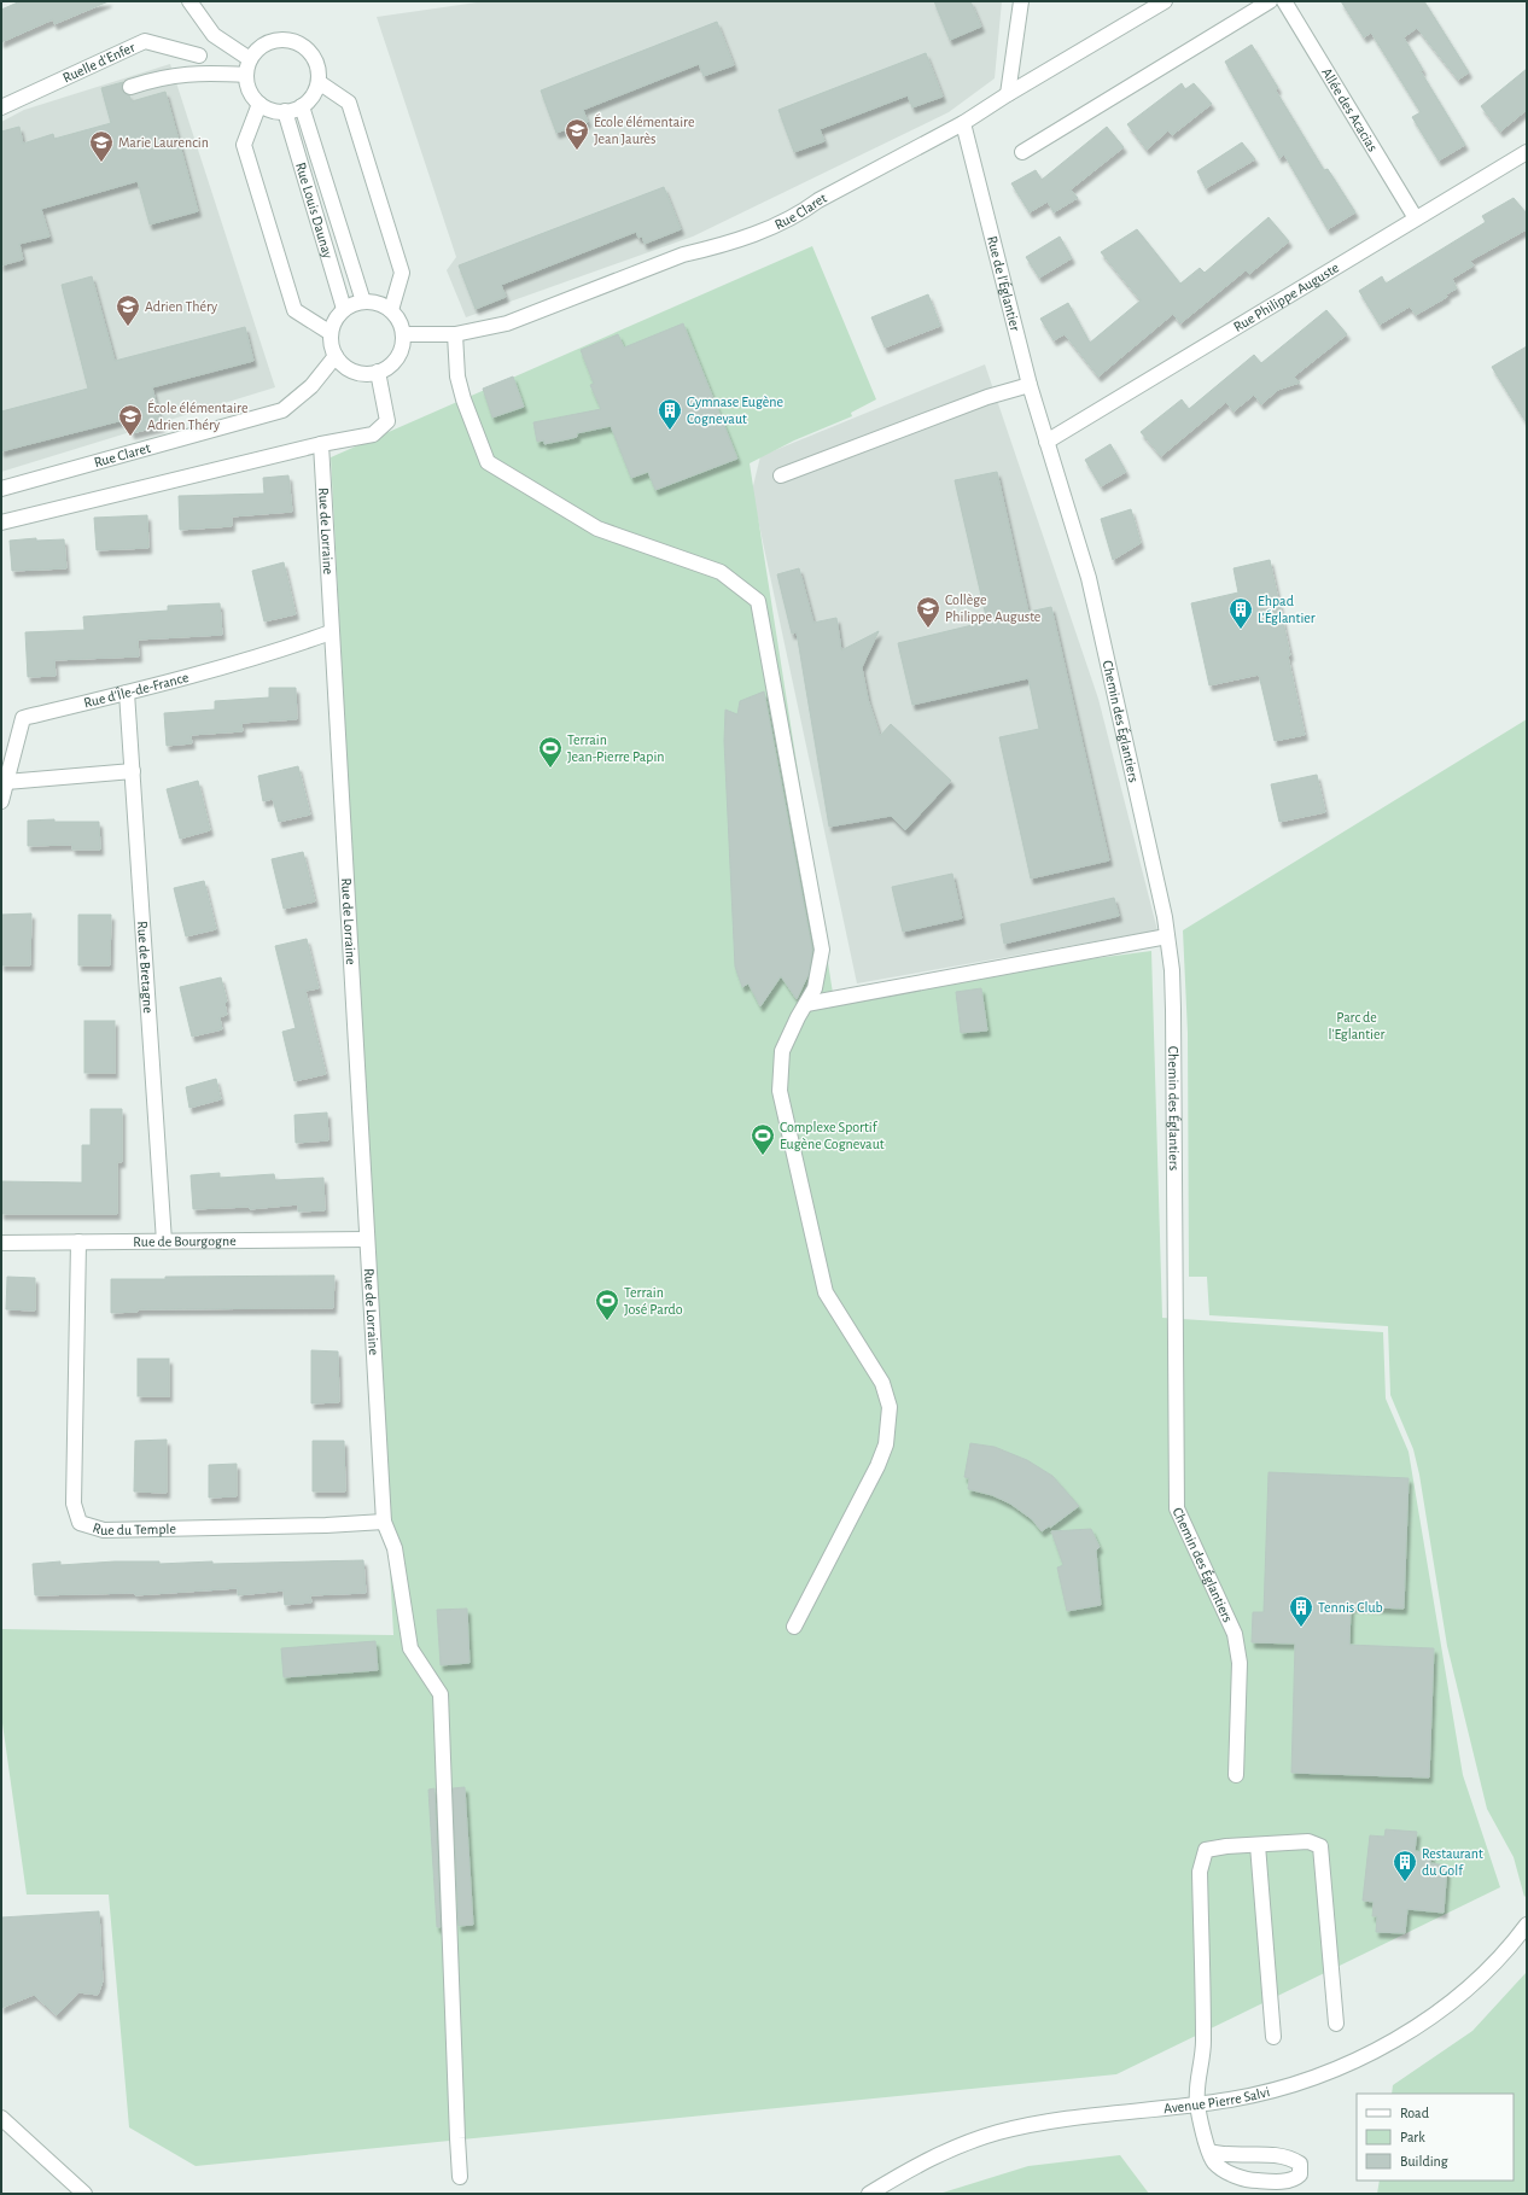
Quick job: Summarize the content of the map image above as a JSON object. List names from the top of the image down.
{
  "streets": {
    "street": [
      "Ruelle d'Enfer",
      "Allée des Acacias",
      "Rue Louis Daunay",
      "Rue Claret",
      "Rue de l'Églantier",
      "Rue Philippe Auguste",
      "Rue de Lorraine",
      "Rue d'Île-de-France",
      "Chemin des Églantiers",
      "Rue de Bretagne",
      "Rue de Bourgogne",
      "Rue du Temple",
      "Avenue Pierre Salvi"
    ]
  },
  "crossings": [
    ["Allée des Acacias", "Rue Philippe Auguste"],
    ["Rue Louis Daunay", "Rue Claret"],
    ["Rue Claret", "Rue de l'Églantier"],
    ["Rue de l'Églantier", "Rue Philippe Auguste"],
    ["Rue de l'Églantier", "Chemin des Églantiers"],
    ["Rue Philippe Auguste", "Chemin des Églantiers"],
    ["Rue de Lorraine", "Rue d'Île-de-France"],
    ["Rue de Lorraine", "Rue de Bourgogne"],
    ["Rue de Lorraine", "Rue du Temple"],
    ["Rue d'Île-de-France", "Rue de Bretagne"],
    ["Rue de Bretagne", "Rue de Bourgogne"],
    ["Rue de Bourgogne", "Rue du Temple"]
  ],
  "parks": ["Parc de l'Eglantier"],
  "places": {
    "school or university": [
      "École élémentaire Jean Jaurès",
      "Marie Laurencin",
      "Adrien Théry",
      "École élémentaire Adrien Théry",
      "Collège Philippe Auguste"
    ],
    "building": [
      "Gymnase Eugène Cognevaut",
      "Ehpad L'Églantier",
      "Tennis Club",
      "Restaurant du Golf"
    ],
    "sports": ["Terrain Jean-Pierre Papin", "Complexe Sportif Eugène Cognevaut", "Terrain José Pardo"]
  },
  "legend": ["Road", "Park", "Building"]
}
